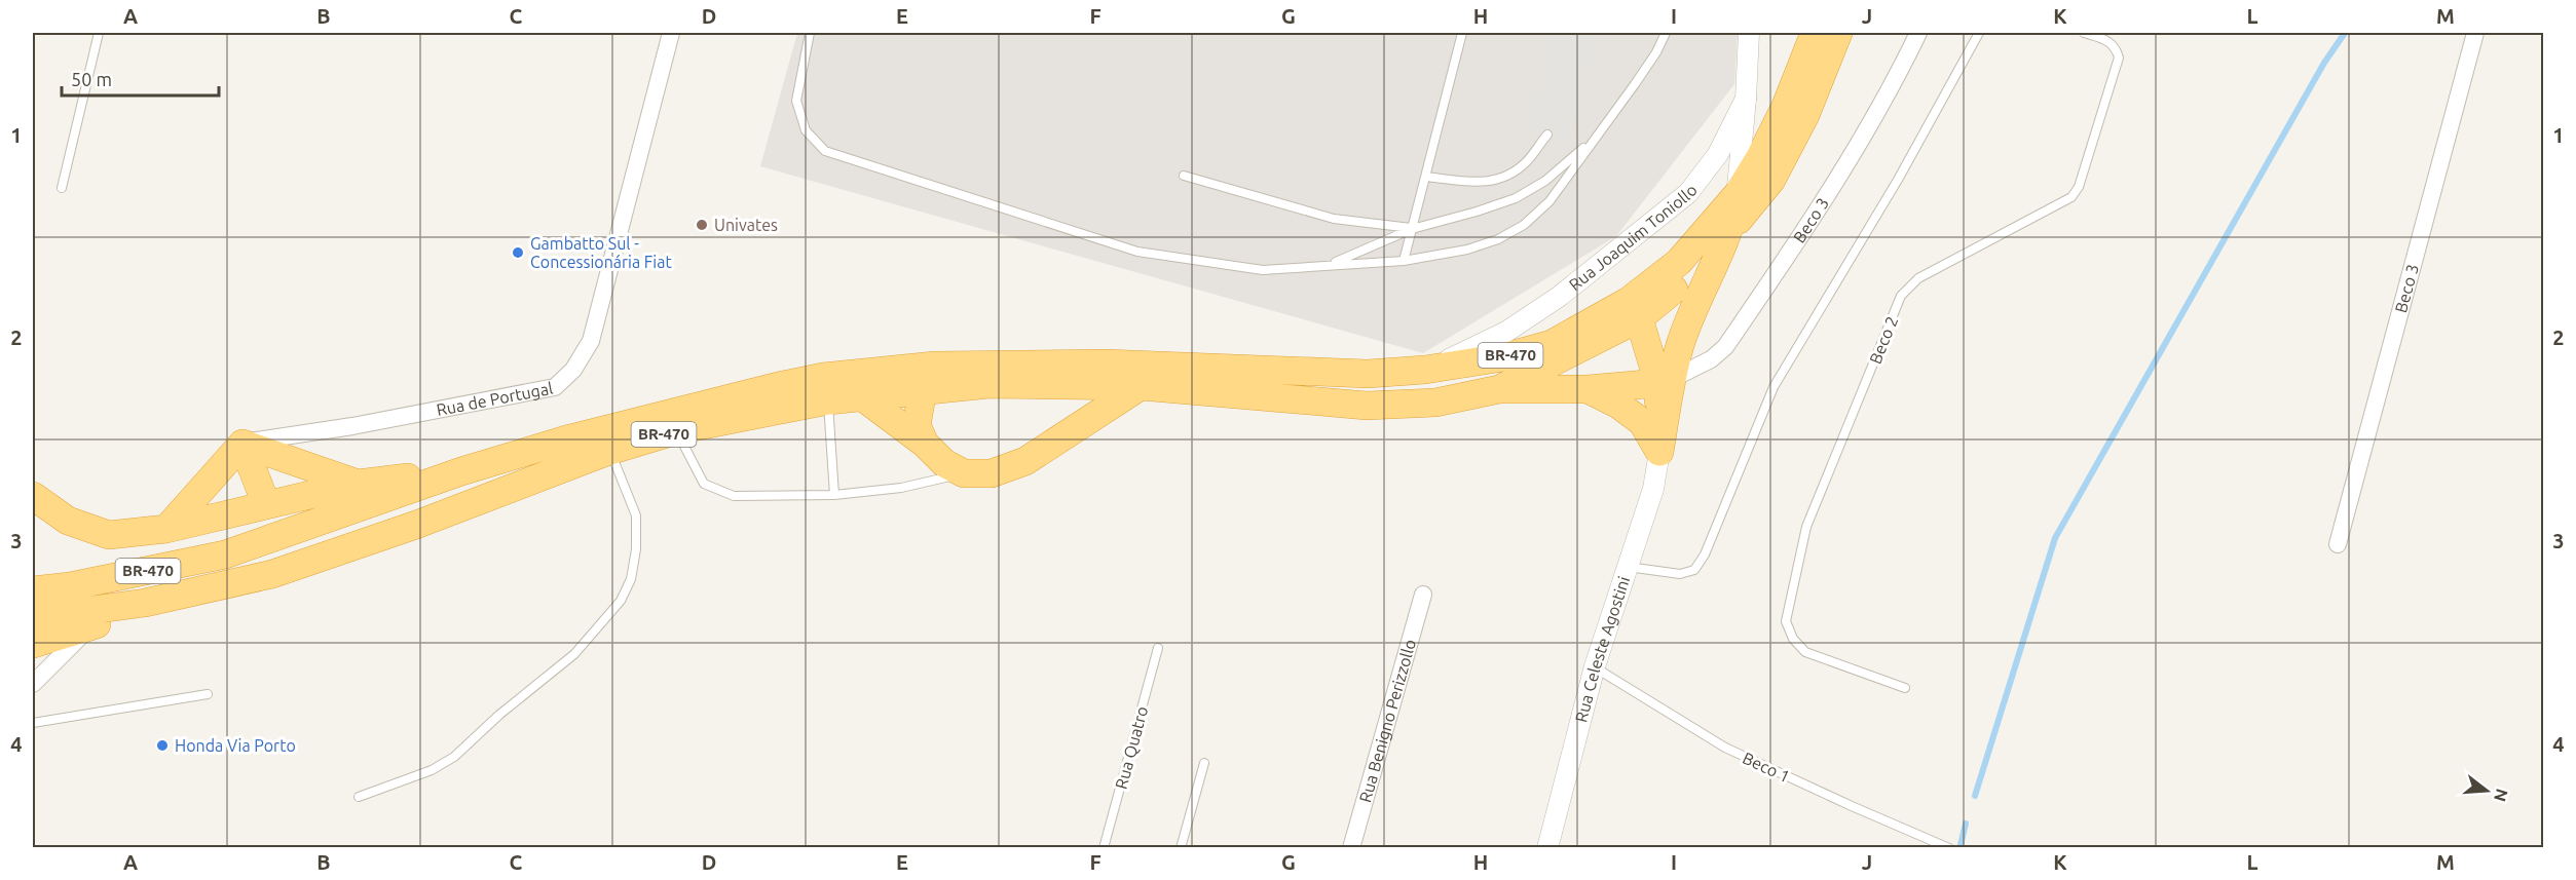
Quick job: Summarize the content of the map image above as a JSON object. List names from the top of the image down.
{
  "streets": {
    "highway": ["BR-470"],
    "street": [
      "Beco 3",
      "Rua Joaquim Toniollo",
      "Rua de Portugal",
      "Rua Celeste Agostini",
      "Rua Benigno Perizzollo"
    ],
    "lane": ["Beco 2", "Rua Quatro", "Beco 1"]
  },
  "crossings": [
    ["Rua Joaquim Toniollo", "BR-470"],
    ["Rua Celeste Agostini", "Beco 1"]
  ],
  "places": ["Univates", "Gambatto Sul - Concessionária Fiat", "Honda Via Porto"],
  "scale_bar": "50 m",
  "north": "right",
  "grid": {
    "columns": [
      "A",
      "B",
      "C",
      "D",
      "E",
      "F",
      "G",
      "H",
      "I",
      "J",
      "K",
      "L",
      "M"
    ],
    "rows": [
      "1",
      "2",
      "3",
      "4"
    ]
  }
}
